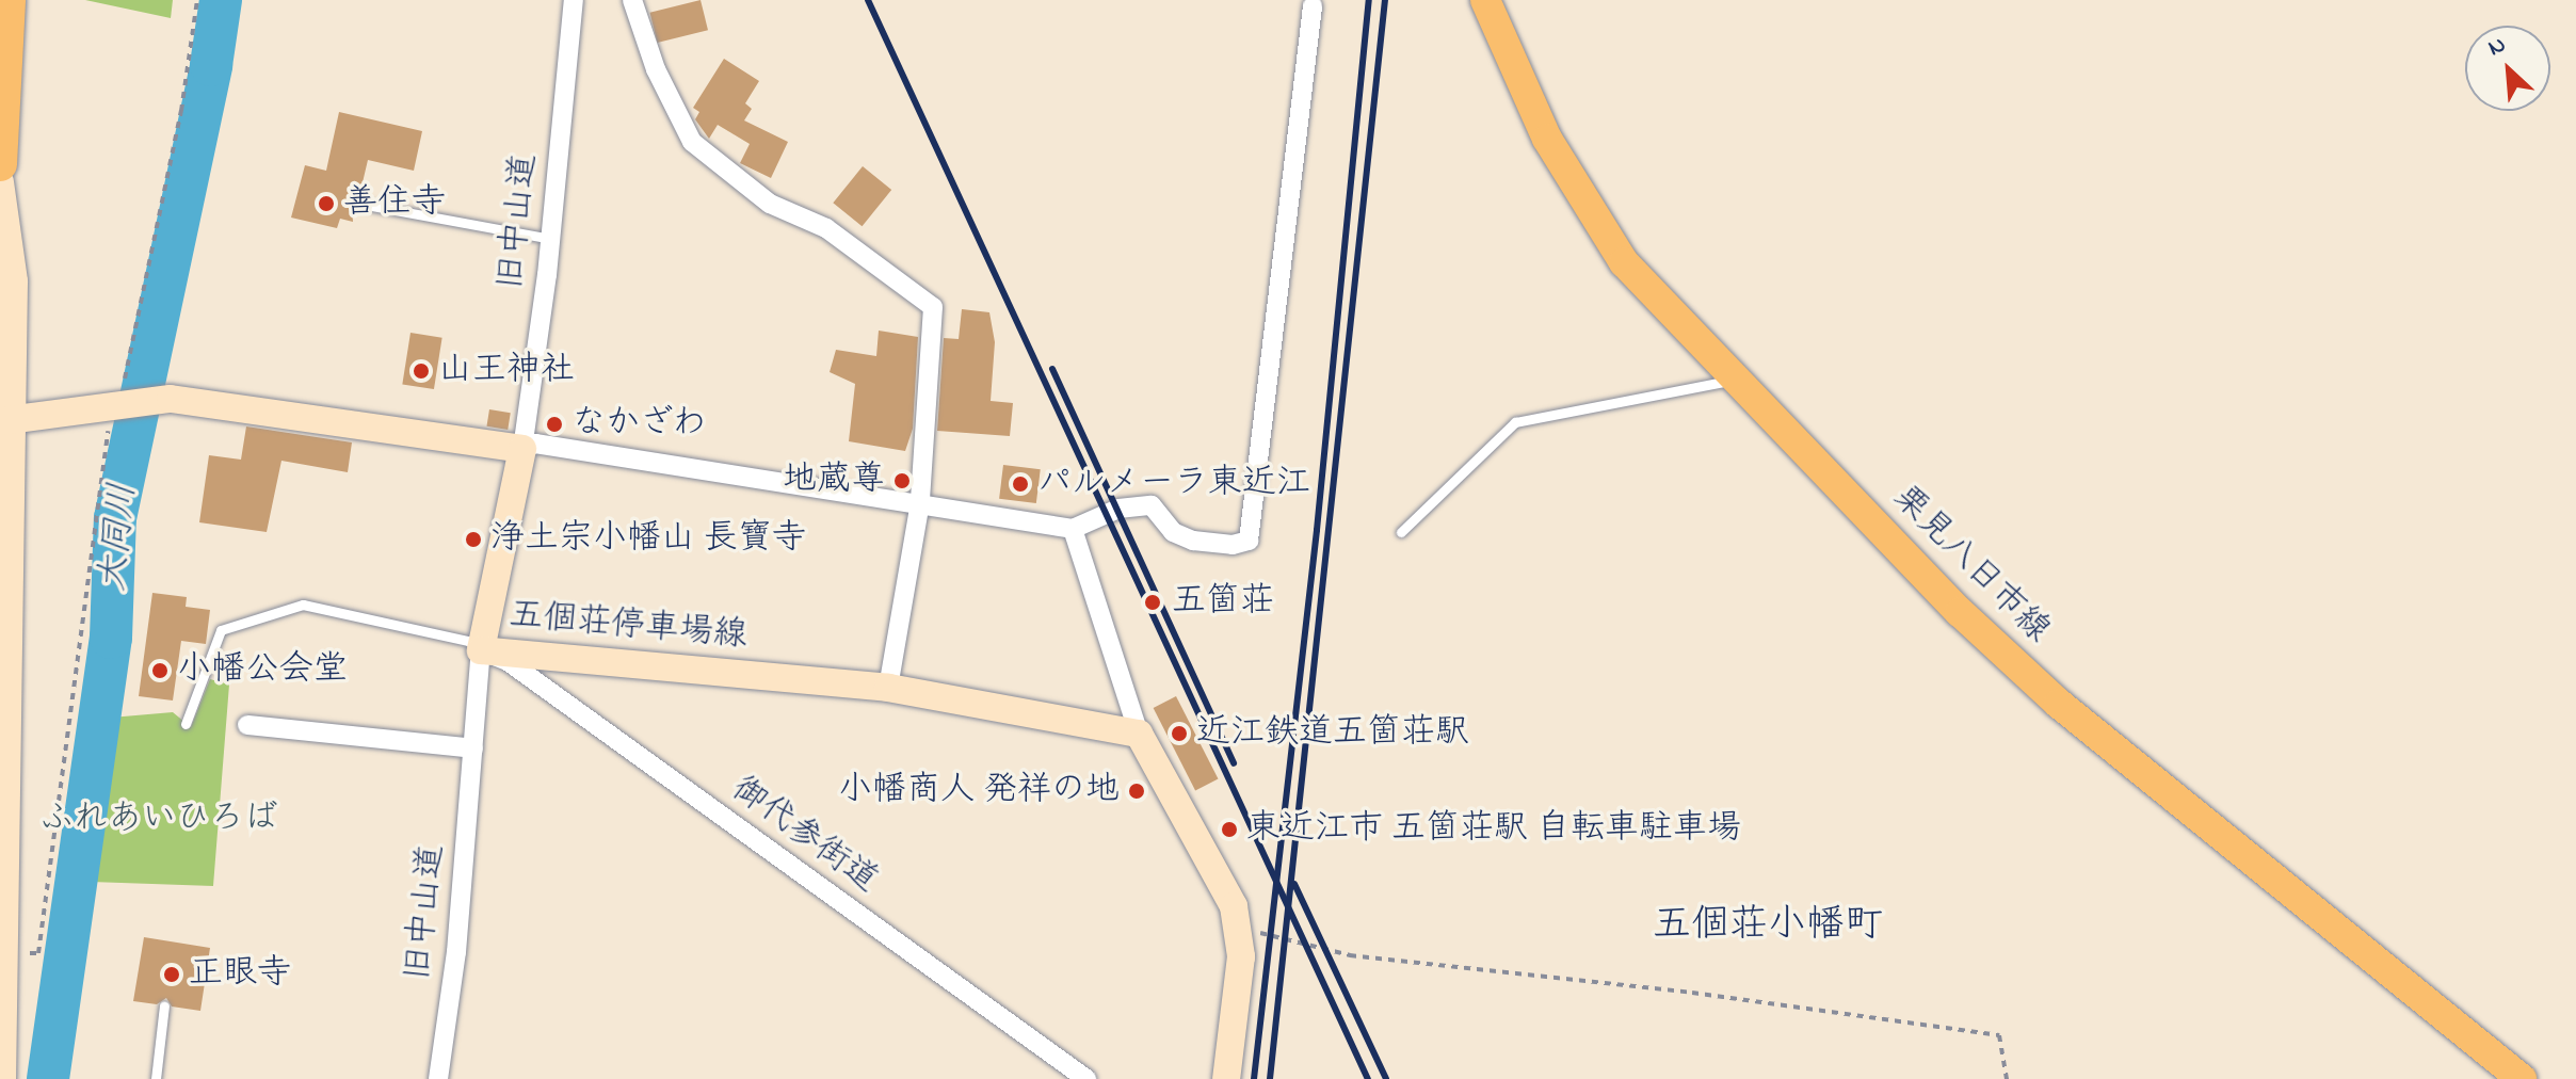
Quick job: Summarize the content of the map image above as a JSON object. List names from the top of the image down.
{
  "streets": {
    "main road": ["栗見八日市線", "五個荘停車場線"],
    "street": ["旧中山道", "御代参街道"]
  },
  "crossings": [
    ["旧中山道", "五個荘停車場線"],
    ["旧中山道", "御代参街道"],
    ["五個荘停車場線", "御代参街道"]
  ],
  "districts": ["五個荘小幡町"],
  "water": ["大同川"],
  "parks": ["ふれあいひろば"],
  "places": [
    "善住寺",
    "山王神社",
    "なかざわ",
    "地蔵尊",
    "パルメーラ東近江",
    "浄土宗小幡山 長寶寺",
    "五箇荘",
    "小幡公会堂",
    "近江鉄道五箇荘駅",
    "小幡商人 発祥の地",
    "東近江市 五箇荘駅 自転車駐車場",
    "正眼寺"
  ],
  "north": "top left"
}
